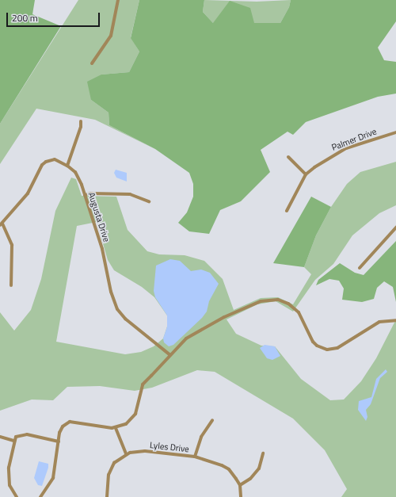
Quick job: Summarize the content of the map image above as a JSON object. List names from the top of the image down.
{
  "streets": {
    "street": ["Palmer Drive", "Augusta Drive", "Lyles Drive"]
  },
  "scale_bar": "200 m"
}
